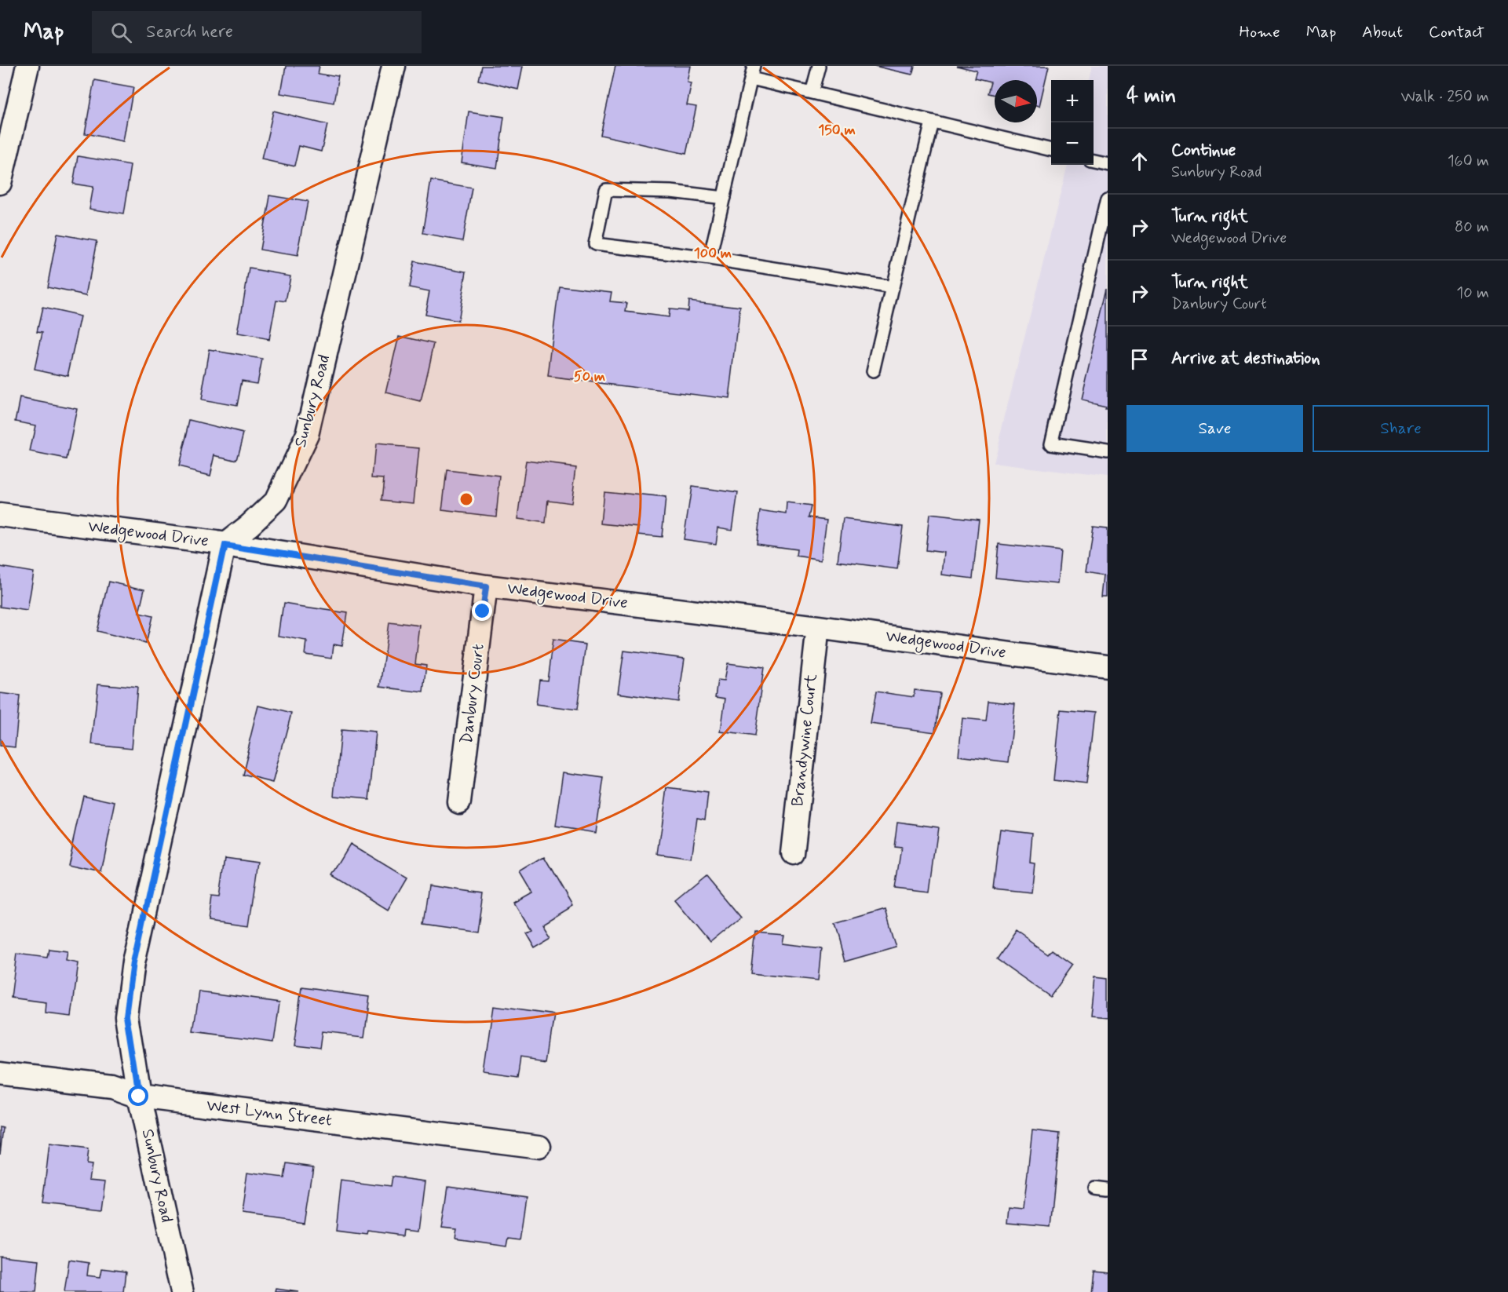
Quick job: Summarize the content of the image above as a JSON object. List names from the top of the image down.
{
  "streets": {
    "street": [
      "Sunbury Road",
      "Wedgewood Drive",
      "Danbury Court",
      "Brandywine Court",
      "West Lynn Street"
    ]
  },
  "crossings": [
    ["Sunbury Road", "Wedgewood Drive"],
    ["Sunbury Road", "West Lynn Street"],
    ["Wedgewood Drive", "Danbury Court"],
    ["Wedgewood Drive", "Brandywine Court"]
  ],
  "north": "right",
  "page": {
    "header": "Map",
    "search": "Search here",
    "nav": [
      "Home",
      "Map",
      "About",
      "Contact"
    ],
    "heading": ["4 min", "Walk · 250 m"],
    "map_buttons": ["+", "−"],
    "list": [
      ["Continue", "Sunbury Road", "160 m"],
      ["Turn right", "Wedgewood Drive", "80 m"],
      ["Turn right", "Danbury Court", "10 m"],
      "Arrive at destination"
    ],
    "buttons": ["Save", "Share"]
  },
  "rings": ["150 m", "100 m", "50 m"]
}
